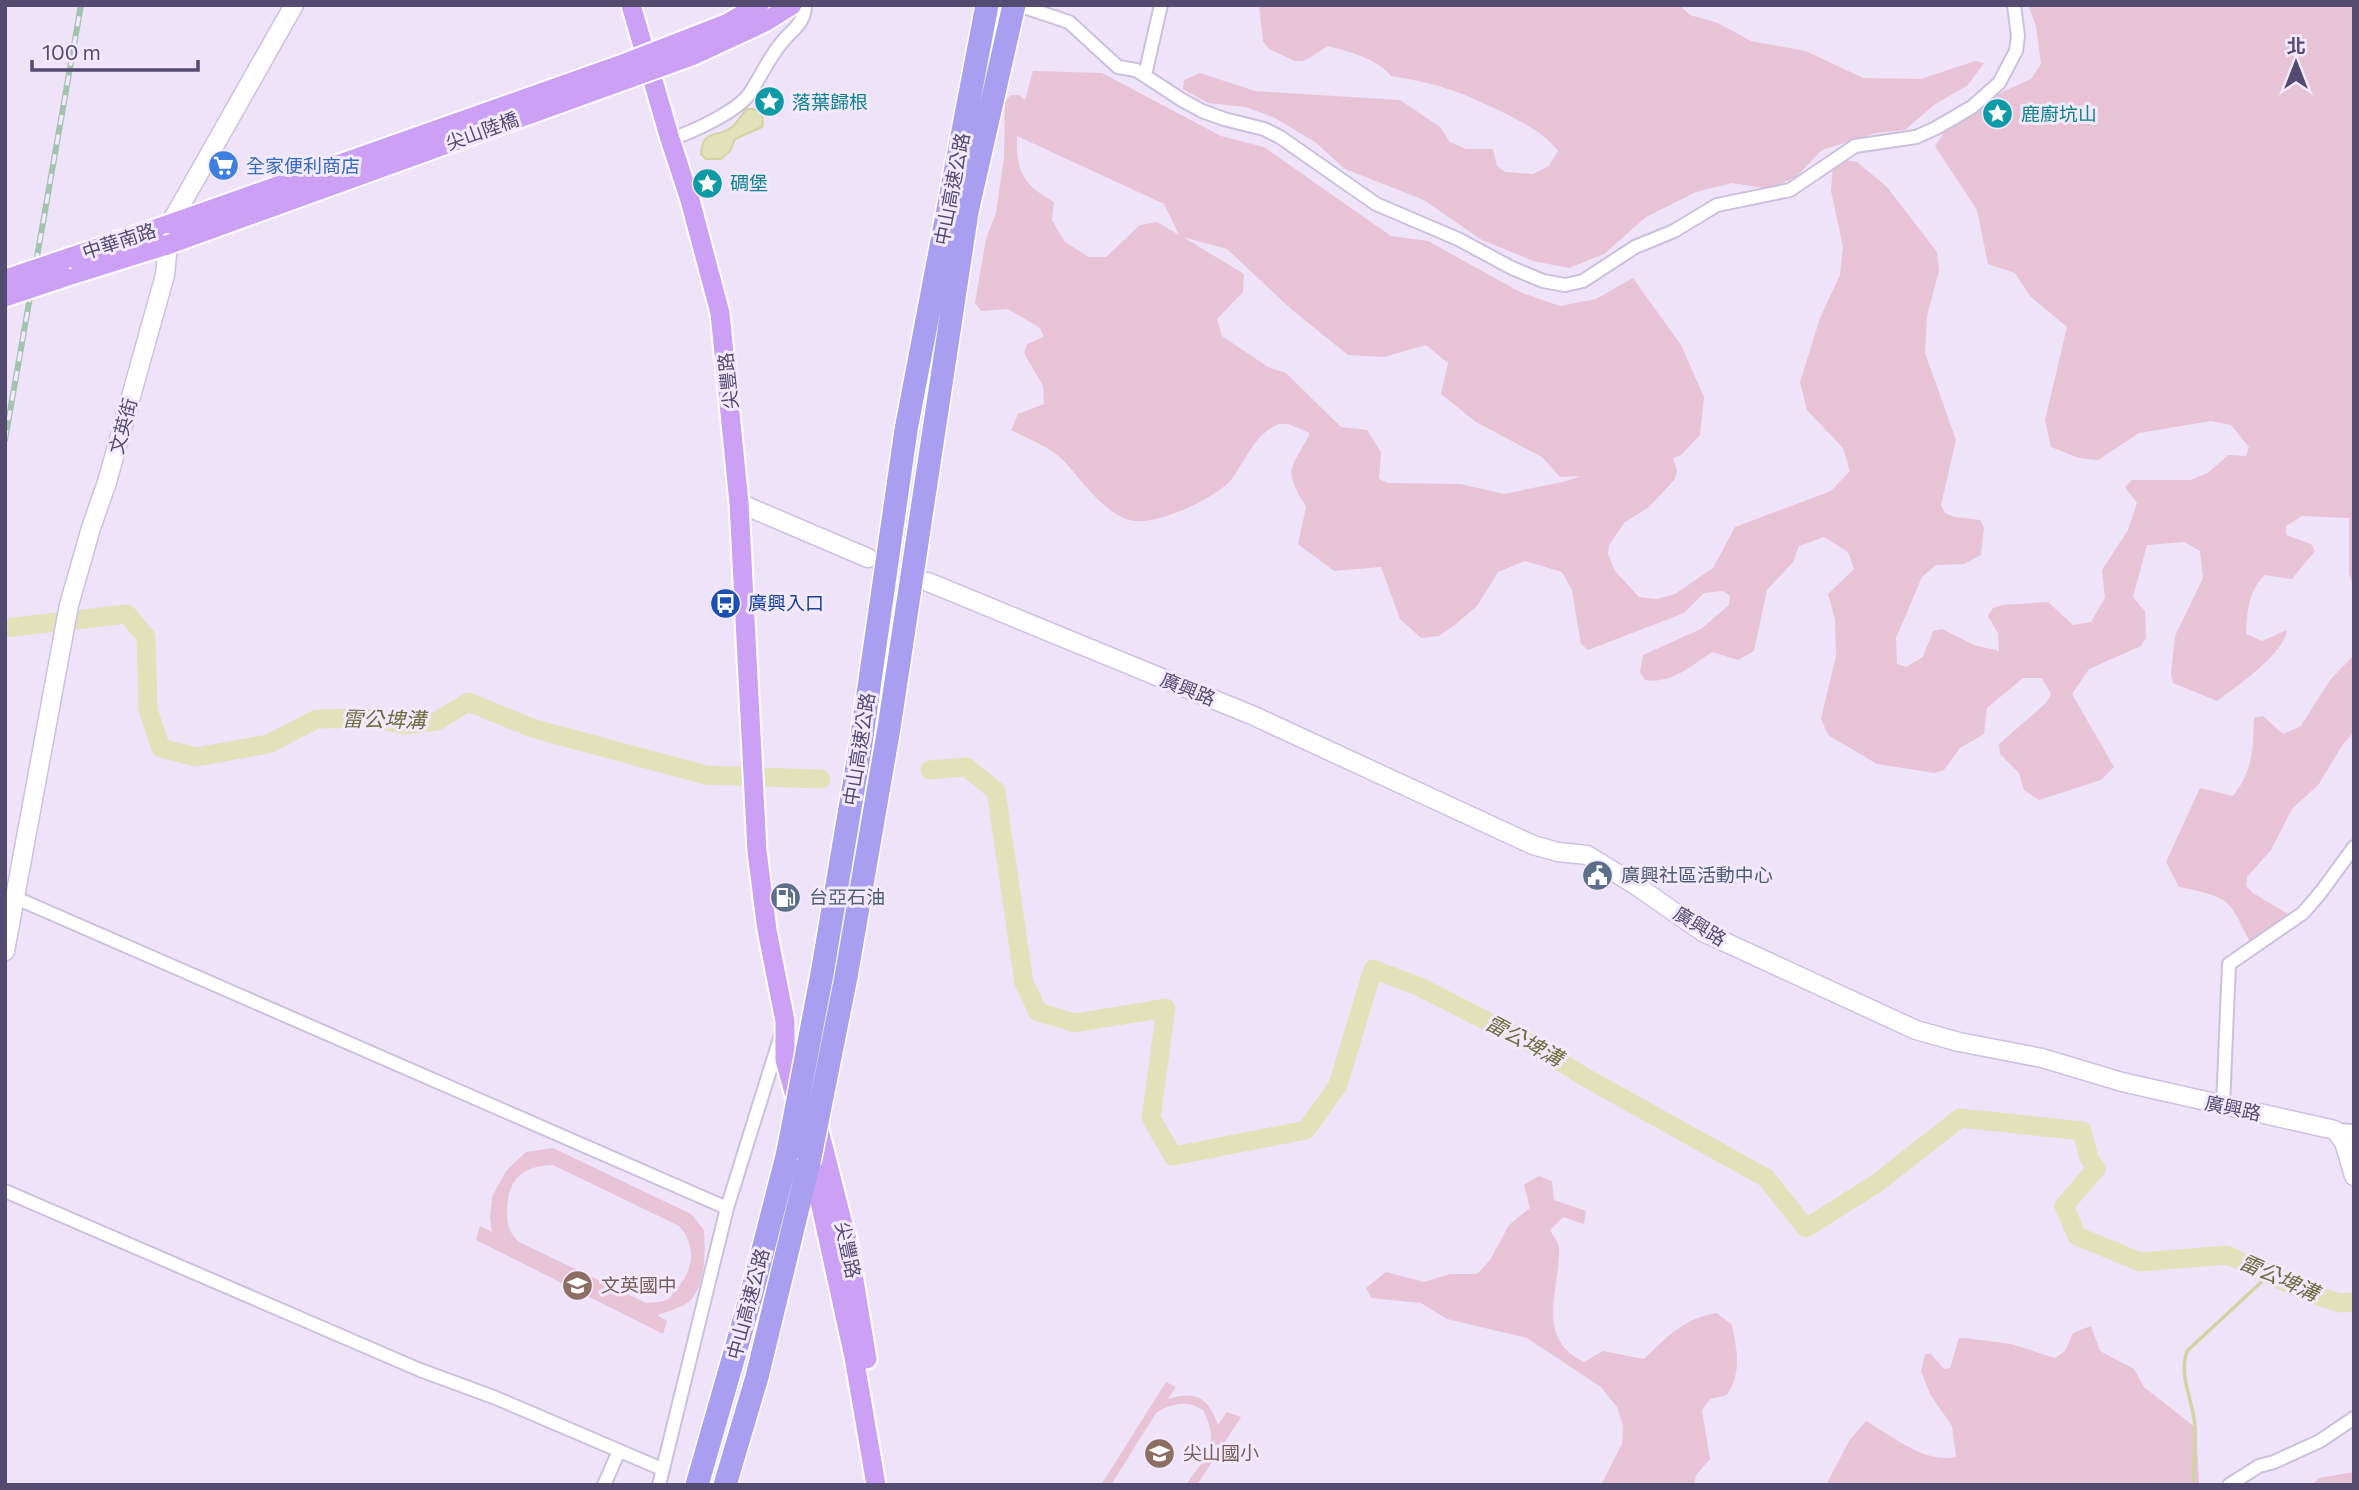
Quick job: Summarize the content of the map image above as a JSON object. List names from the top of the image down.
{
  "streets": {
    "highway": ["中山高速公路"],
    "main road": ["尖山陸橋", "中華南路", "尖豐路"],
    "street": ["文英街", "廣興路"]
  },
  "crossings": [
    ["尖山陸橋", "中華南路"],
    ["尖山陸橋", "文英街"],
    ["中華南路", "文英街"]
  ],
  "water": ["雷公埤溝"],
  "places": {
    "place": ["落葉歸根", "鹿廚坑山", "碉堡"],
    "supermarket": ["全家便利商店"],
    "bus stop": ["廣興入口"],
    "public building": ["廣興社區活動中心"],
    "fuel station": ["台亞石油"],
    "school or university": ["文英國中", "尖山國小"]
  },
  "scale_bar": "100 m",
  "north": "top"
}
